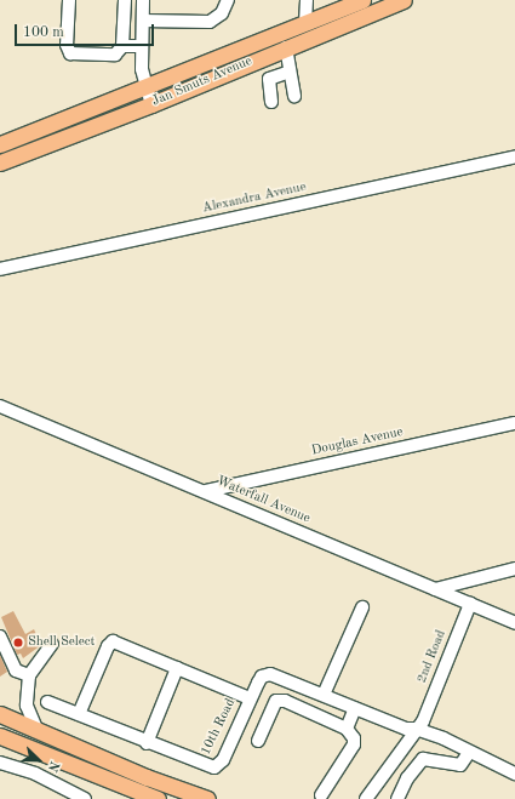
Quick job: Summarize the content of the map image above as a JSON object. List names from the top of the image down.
{
  "streets": {
    "main road": ["Jan Smuts Avenue"],
    "street": [
      "Alexandra Avenue",
      "Douglas Avenue",
      "Waterfall Avenue",
      "2nd Road",
      "10th Road"
    ]
  },
  "crossings": [
    ["Douglas Avenue", "Waterfall Avenue"],
    ["Waterfall Avenue", "2nd Road"],
    ["2nd Road", "10th Road"]
  ],
  "places": ["Shell Select"],
  "scale_bar": "100 m",
  "north": "bottom right"
}
